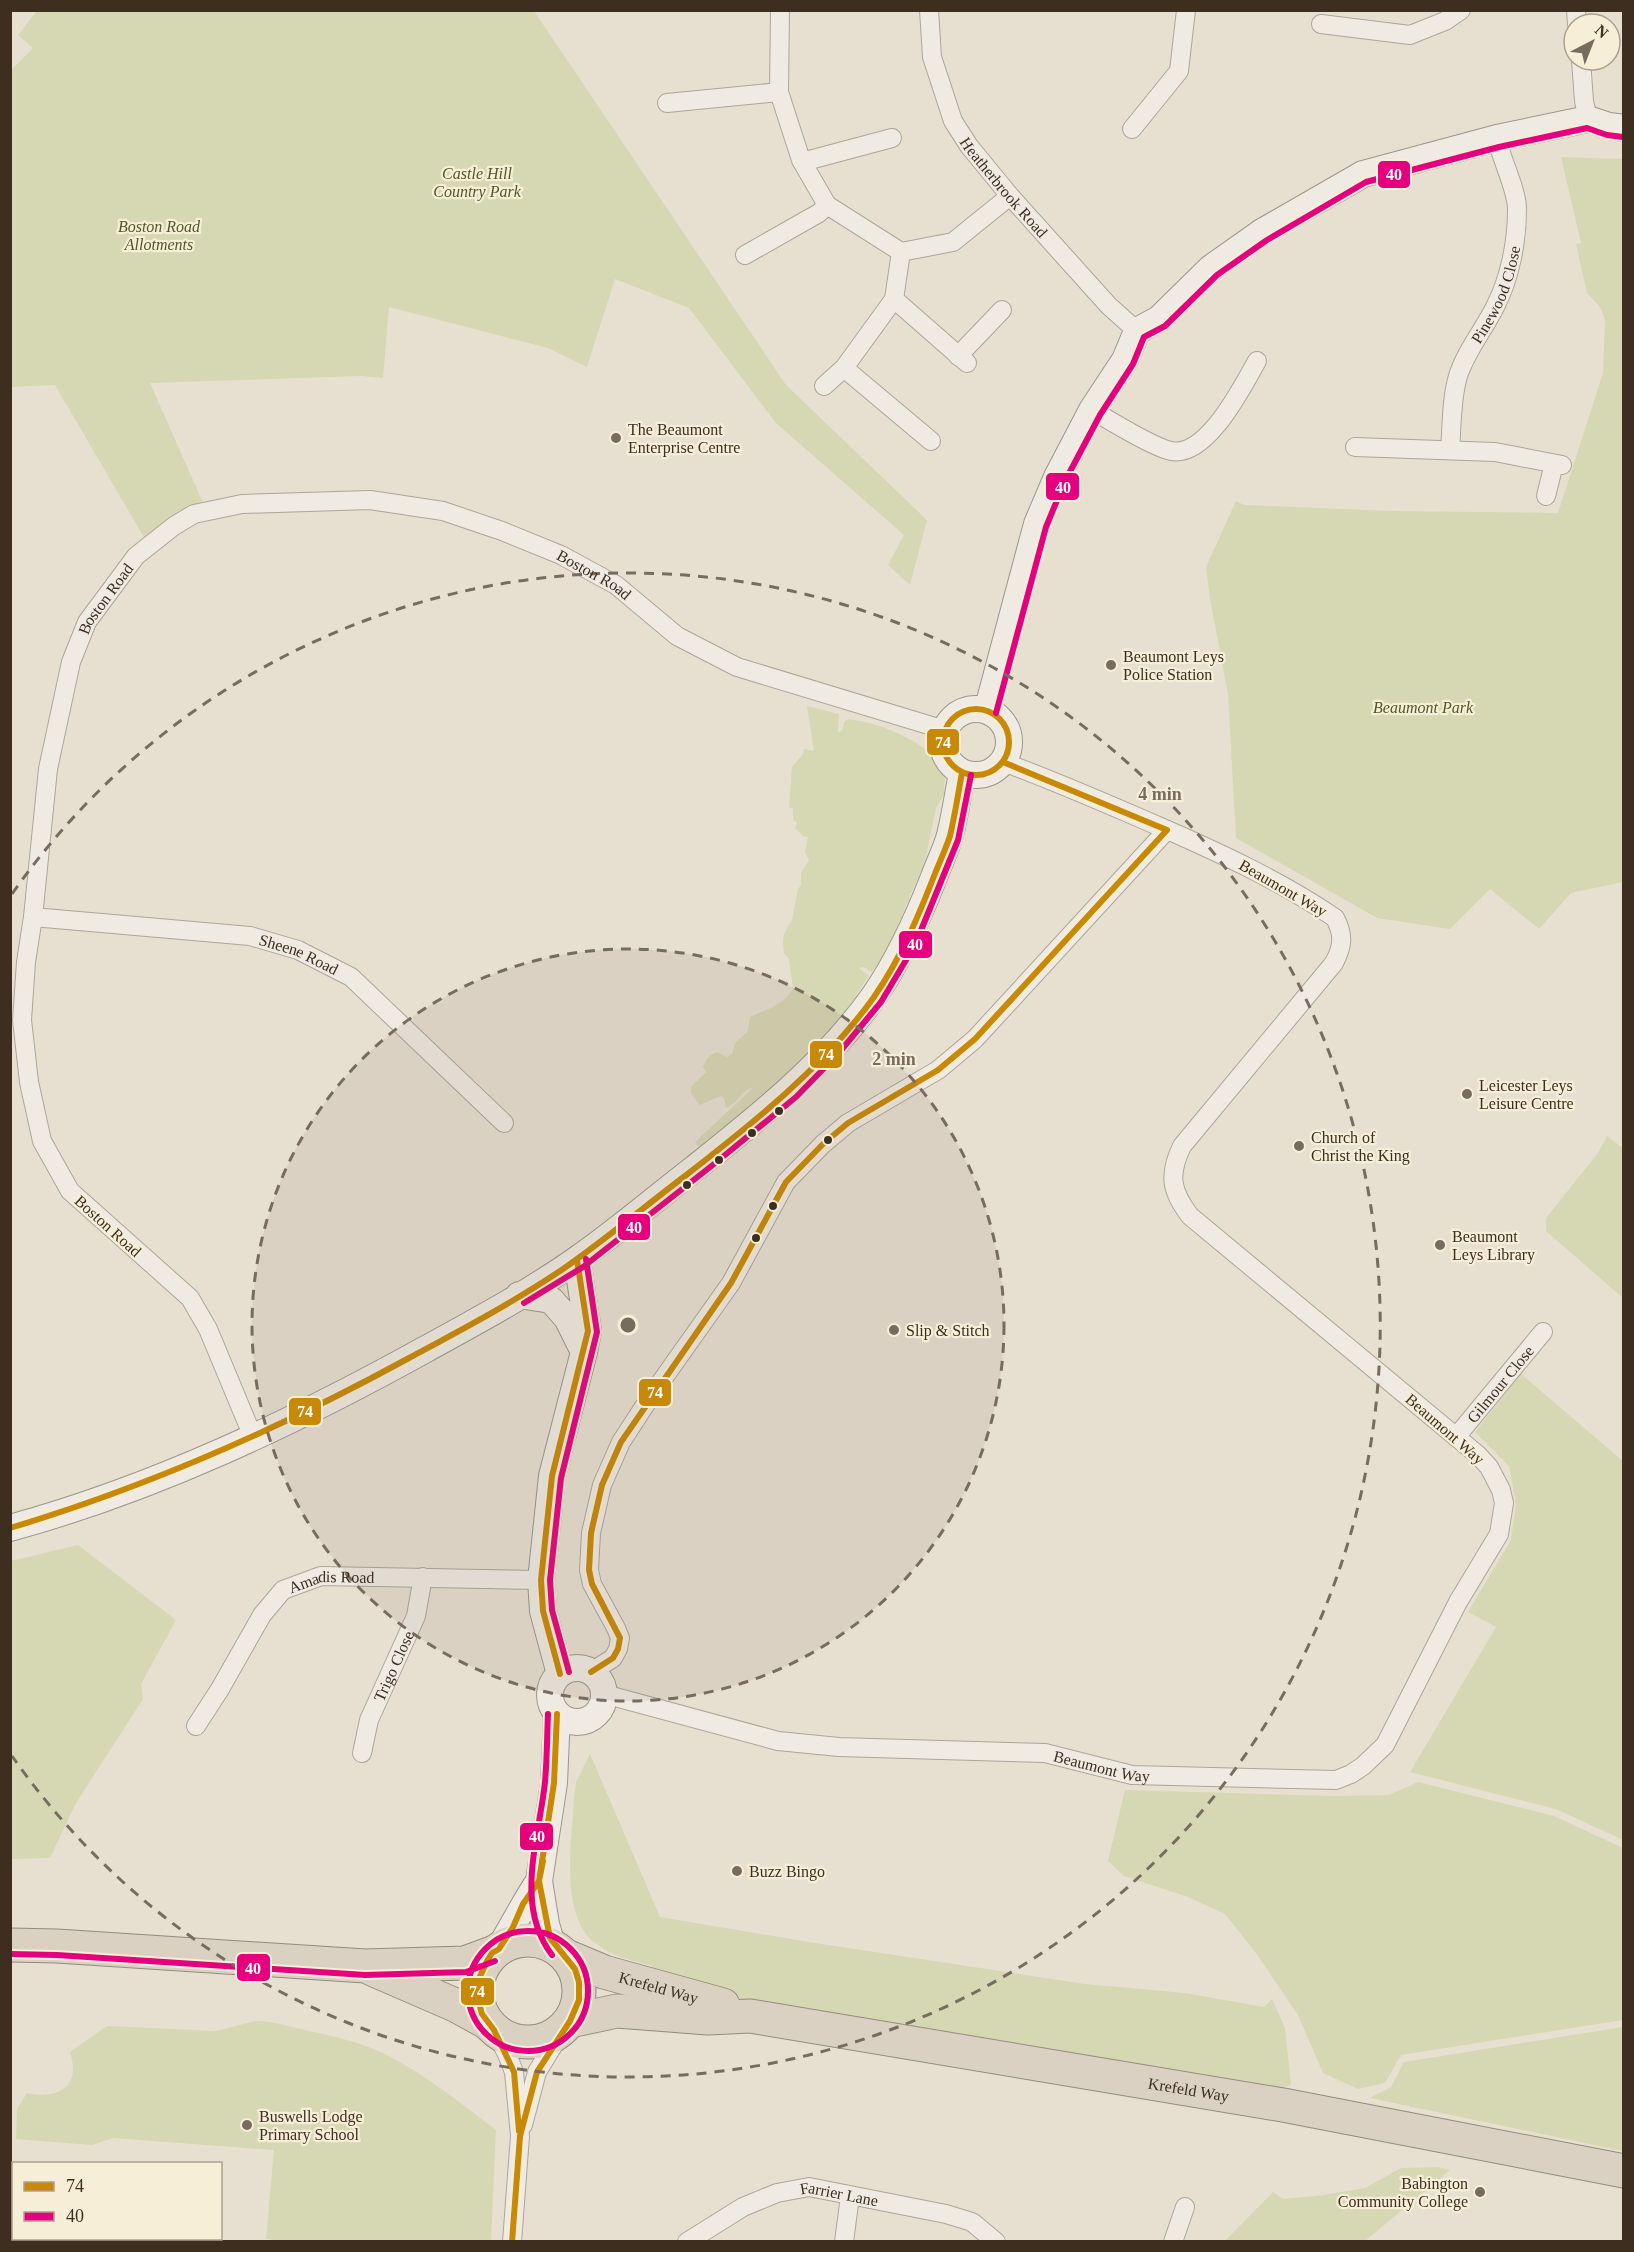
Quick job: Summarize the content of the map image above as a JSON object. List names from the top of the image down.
{
  "streets": {
    "highway": ["Krefeld Way"],
    "street": [
      "Heatherbrook Road",
      "Pinewood Close",
      "Boston Road",
      "Beaumont Way",
      "Sheene Road",
      "Gilmour Close",
      "Amadis Road",
      "Trigo Close",
      "Farrier Lane"
    ]
  },
  "crossings": [
    ["Boston Road", "Beaumont Way"],
    ["Boston Road", "Sheene Road"],
    ["Beaumont Way", "Gilmour Close"],
    ["Amadis Road", "Trigo Close"]
  ],
  "parks": ["Castle Hill Country Park", "Boston Road Allotments", "Beaumont Park"],
  "places": [
    "The Beaumont Enterprise Centre",
    "Beaumont Leys Police Station",
    "Leicester Leys Leisure Centre",
    "Church of Christ the King",
    "Beaumont Leys Library",
    "Slip & Stitch",
    "Buzz Bingo",
    "Buswells Lodge Primary School",
    "Babington Community College"
  ],
  "lines": ["transit line 40", "transit line 74"],
  "legend": ["74", "40"],
  "north": "top right",
  "rings": ["4 min", "2 min"]
}
